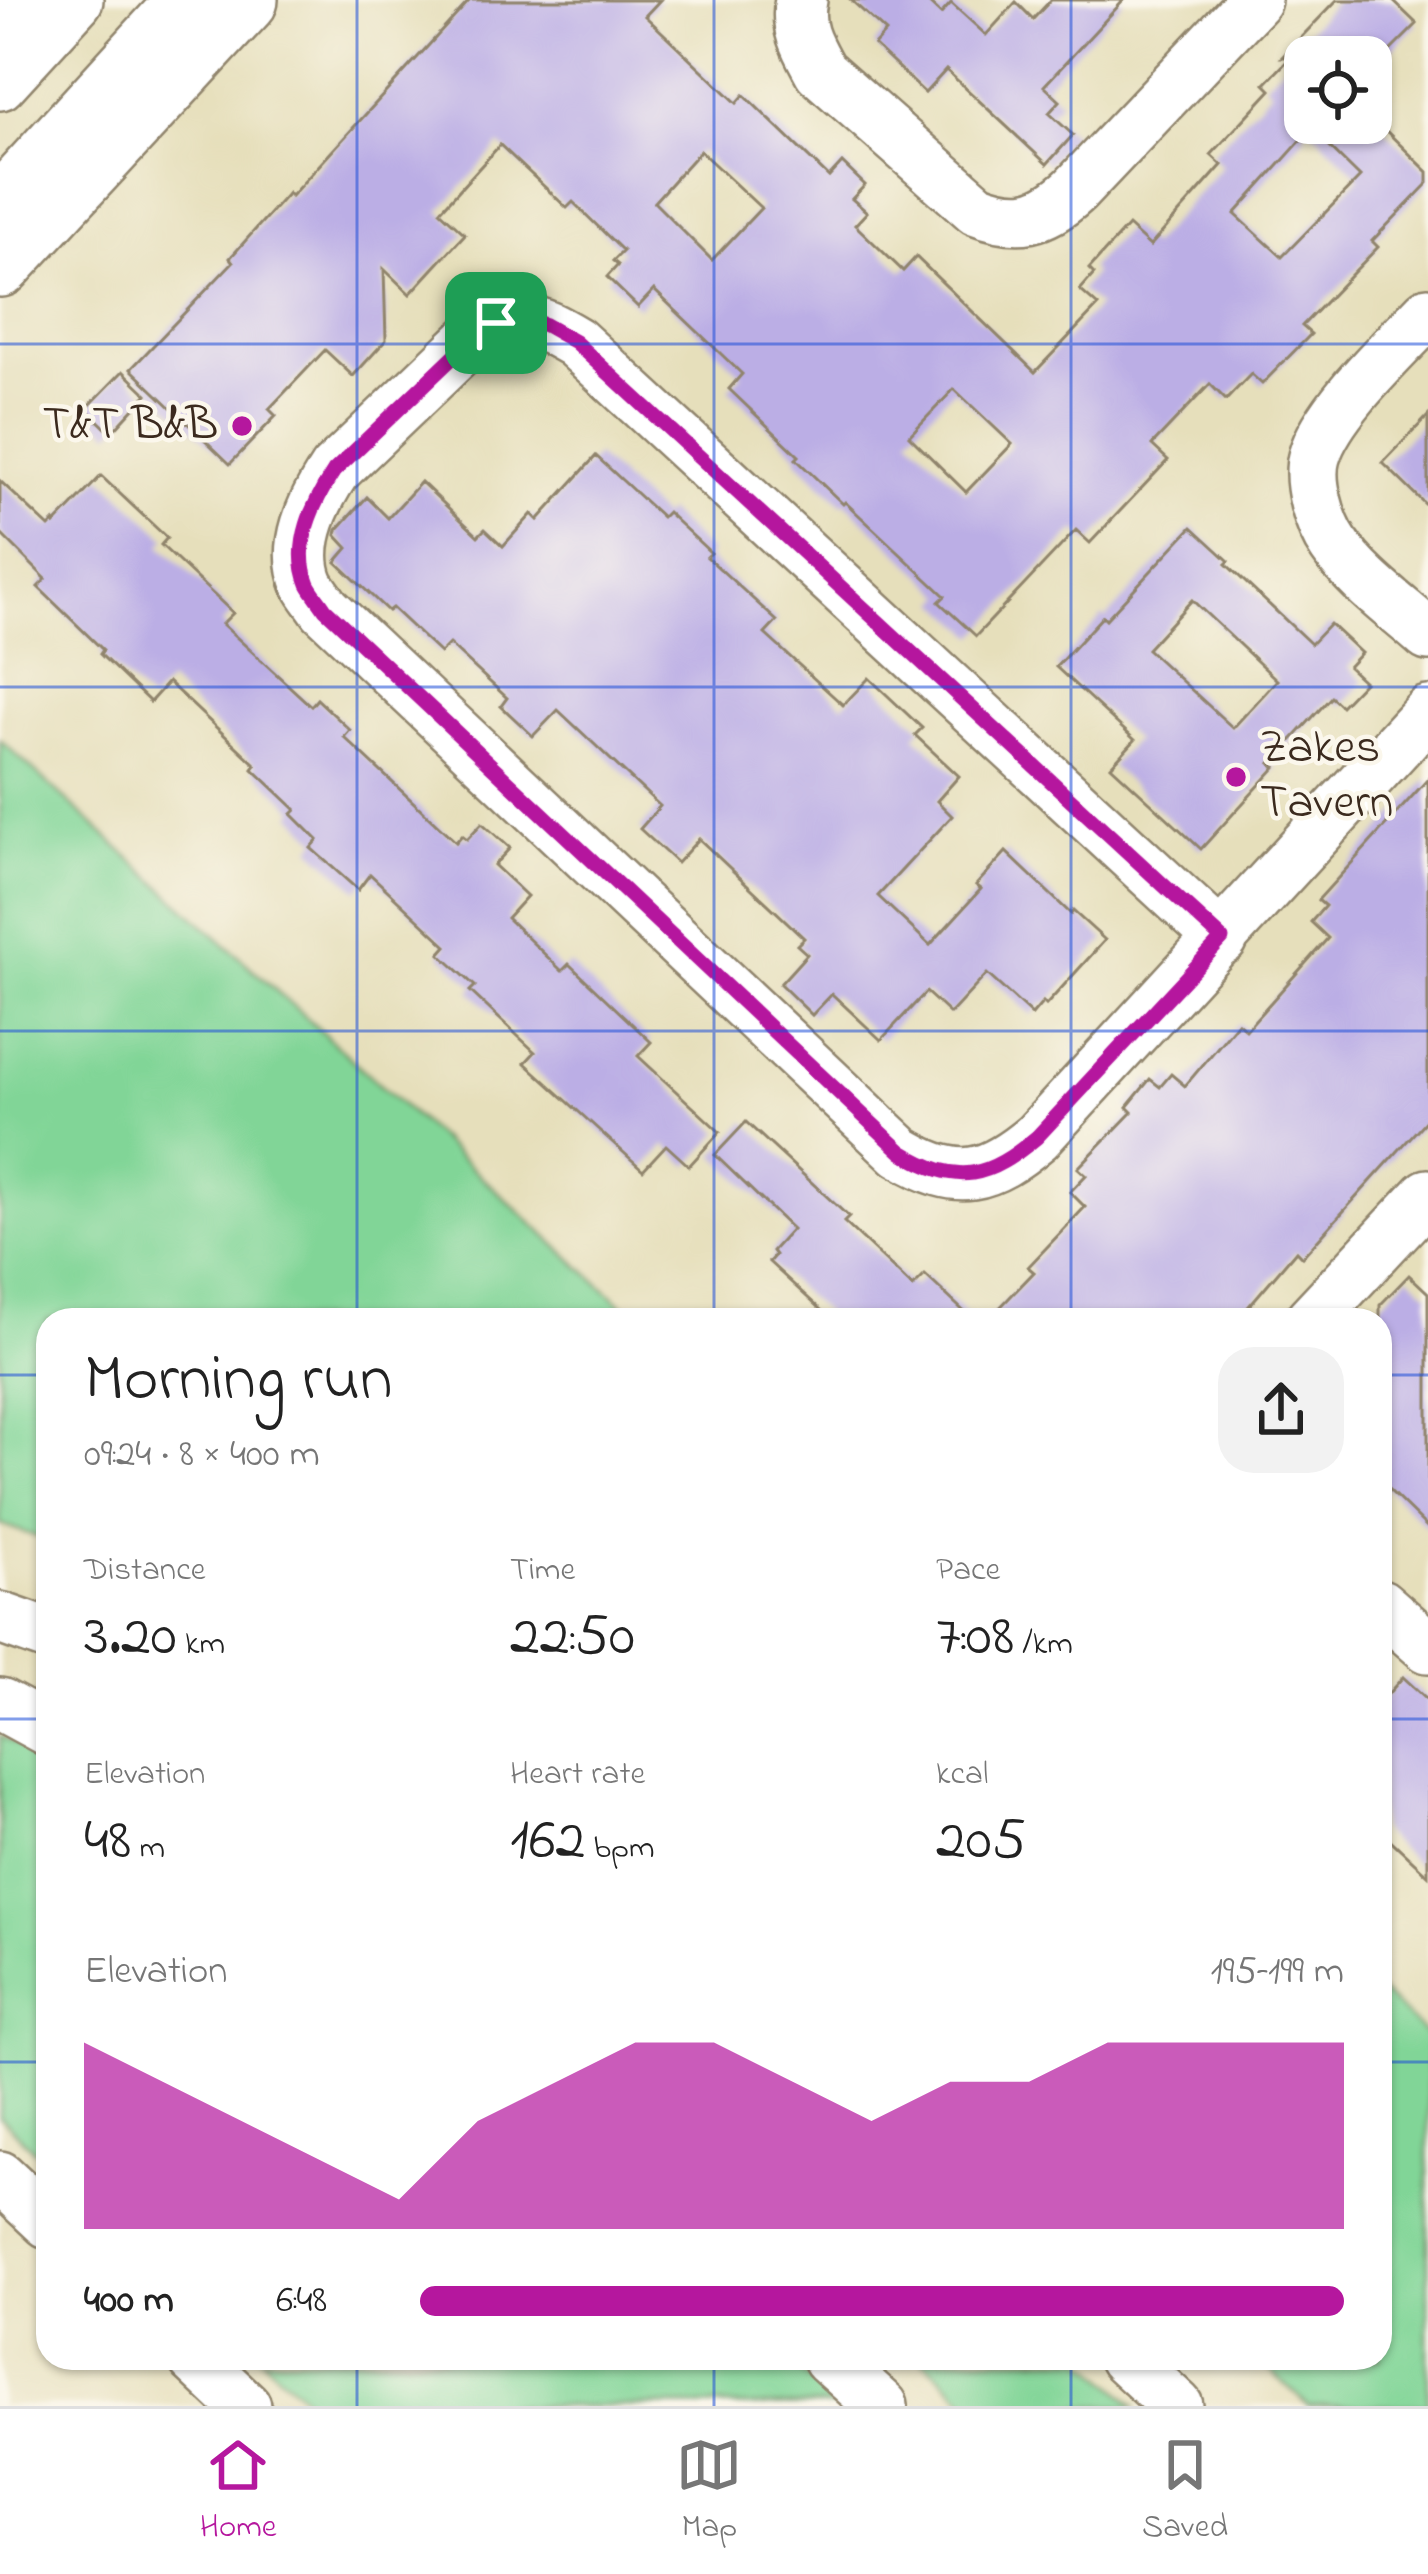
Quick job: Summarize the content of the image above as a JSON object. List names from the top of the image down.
{
  "places": ["T&T B&B", "Zakes Tavern"],
  "page": {
    "heading": ["Morning run", "09:24 · 8 × 400 m"],
    "stats": [
      ["Distance", "3.20 km"],
      ["Time", "22:50"],
      ["Pace", "7:08 /km"],
      ["Elevation", "48 m"],
      ["Heart rate", "162 bpm"],
      ["kcal", "205"]
    ],
    "chart": ["Elevation", "195–199 m"],
    "list": [
      {
        "name": "400 m",
        "note": "6:48"
      }
    ],
    "tabs": ["Home", "Map", "Saved"]
  }
}
